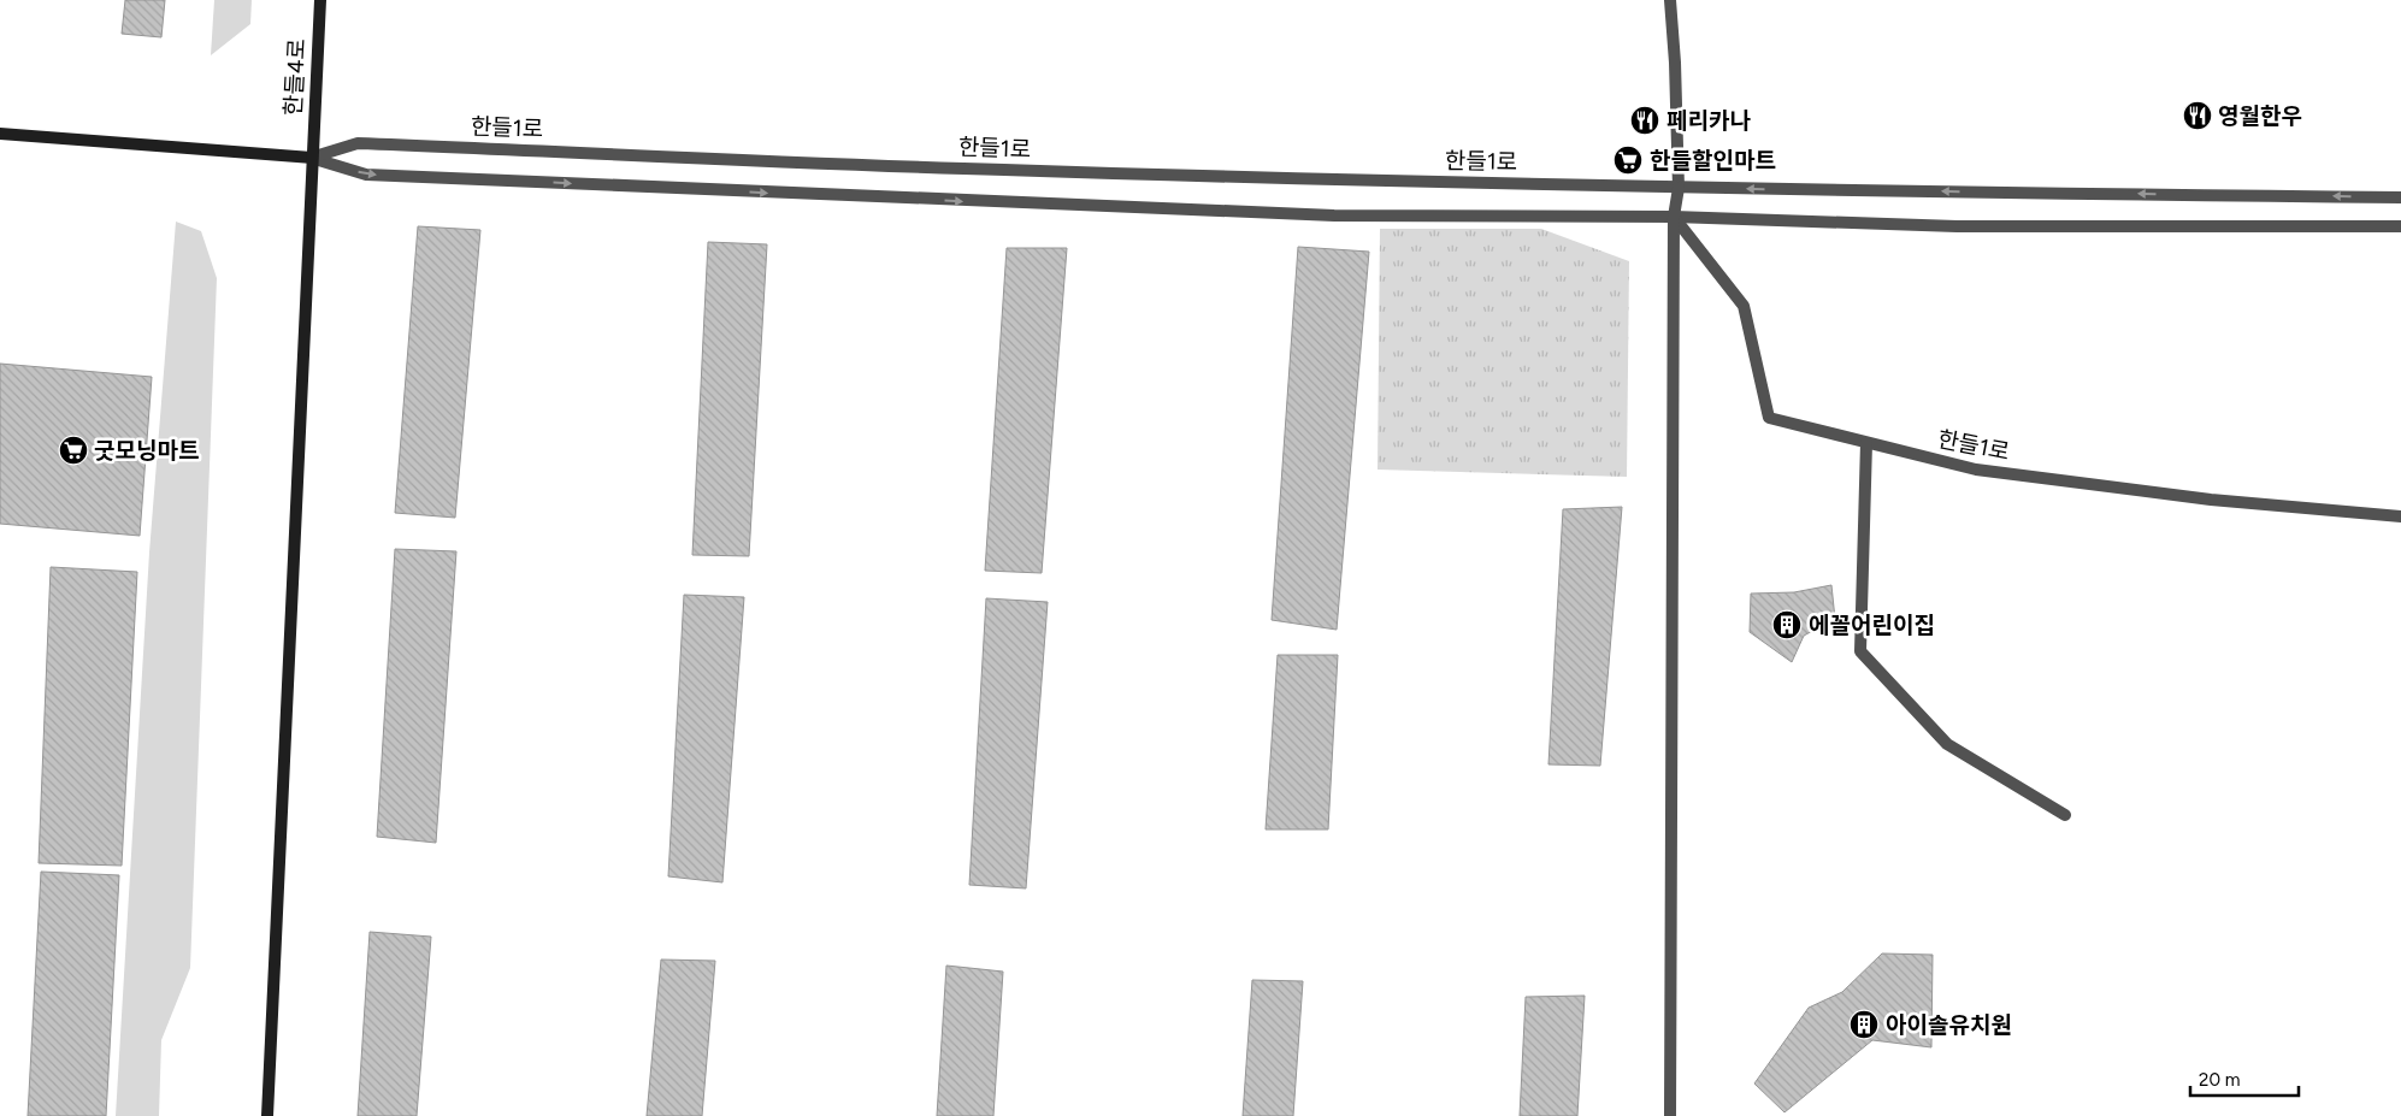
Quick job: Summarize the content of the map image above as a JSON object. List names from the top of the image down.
{
  "streets": {
    "street": ["한들4로", "한들1로"]
  },
  "crossings": [
    ["한들4로", "한들1로"]
  ],
  "places": {
    "restaurant": ["영월한우", "페리카나"],
    "supermarket": ["한들할인마트", "굿모닝마트"],
    "building": ["에꼴어린이집", "아이솔유치원"]
  },
  "scale_bar": "20 m"
}
